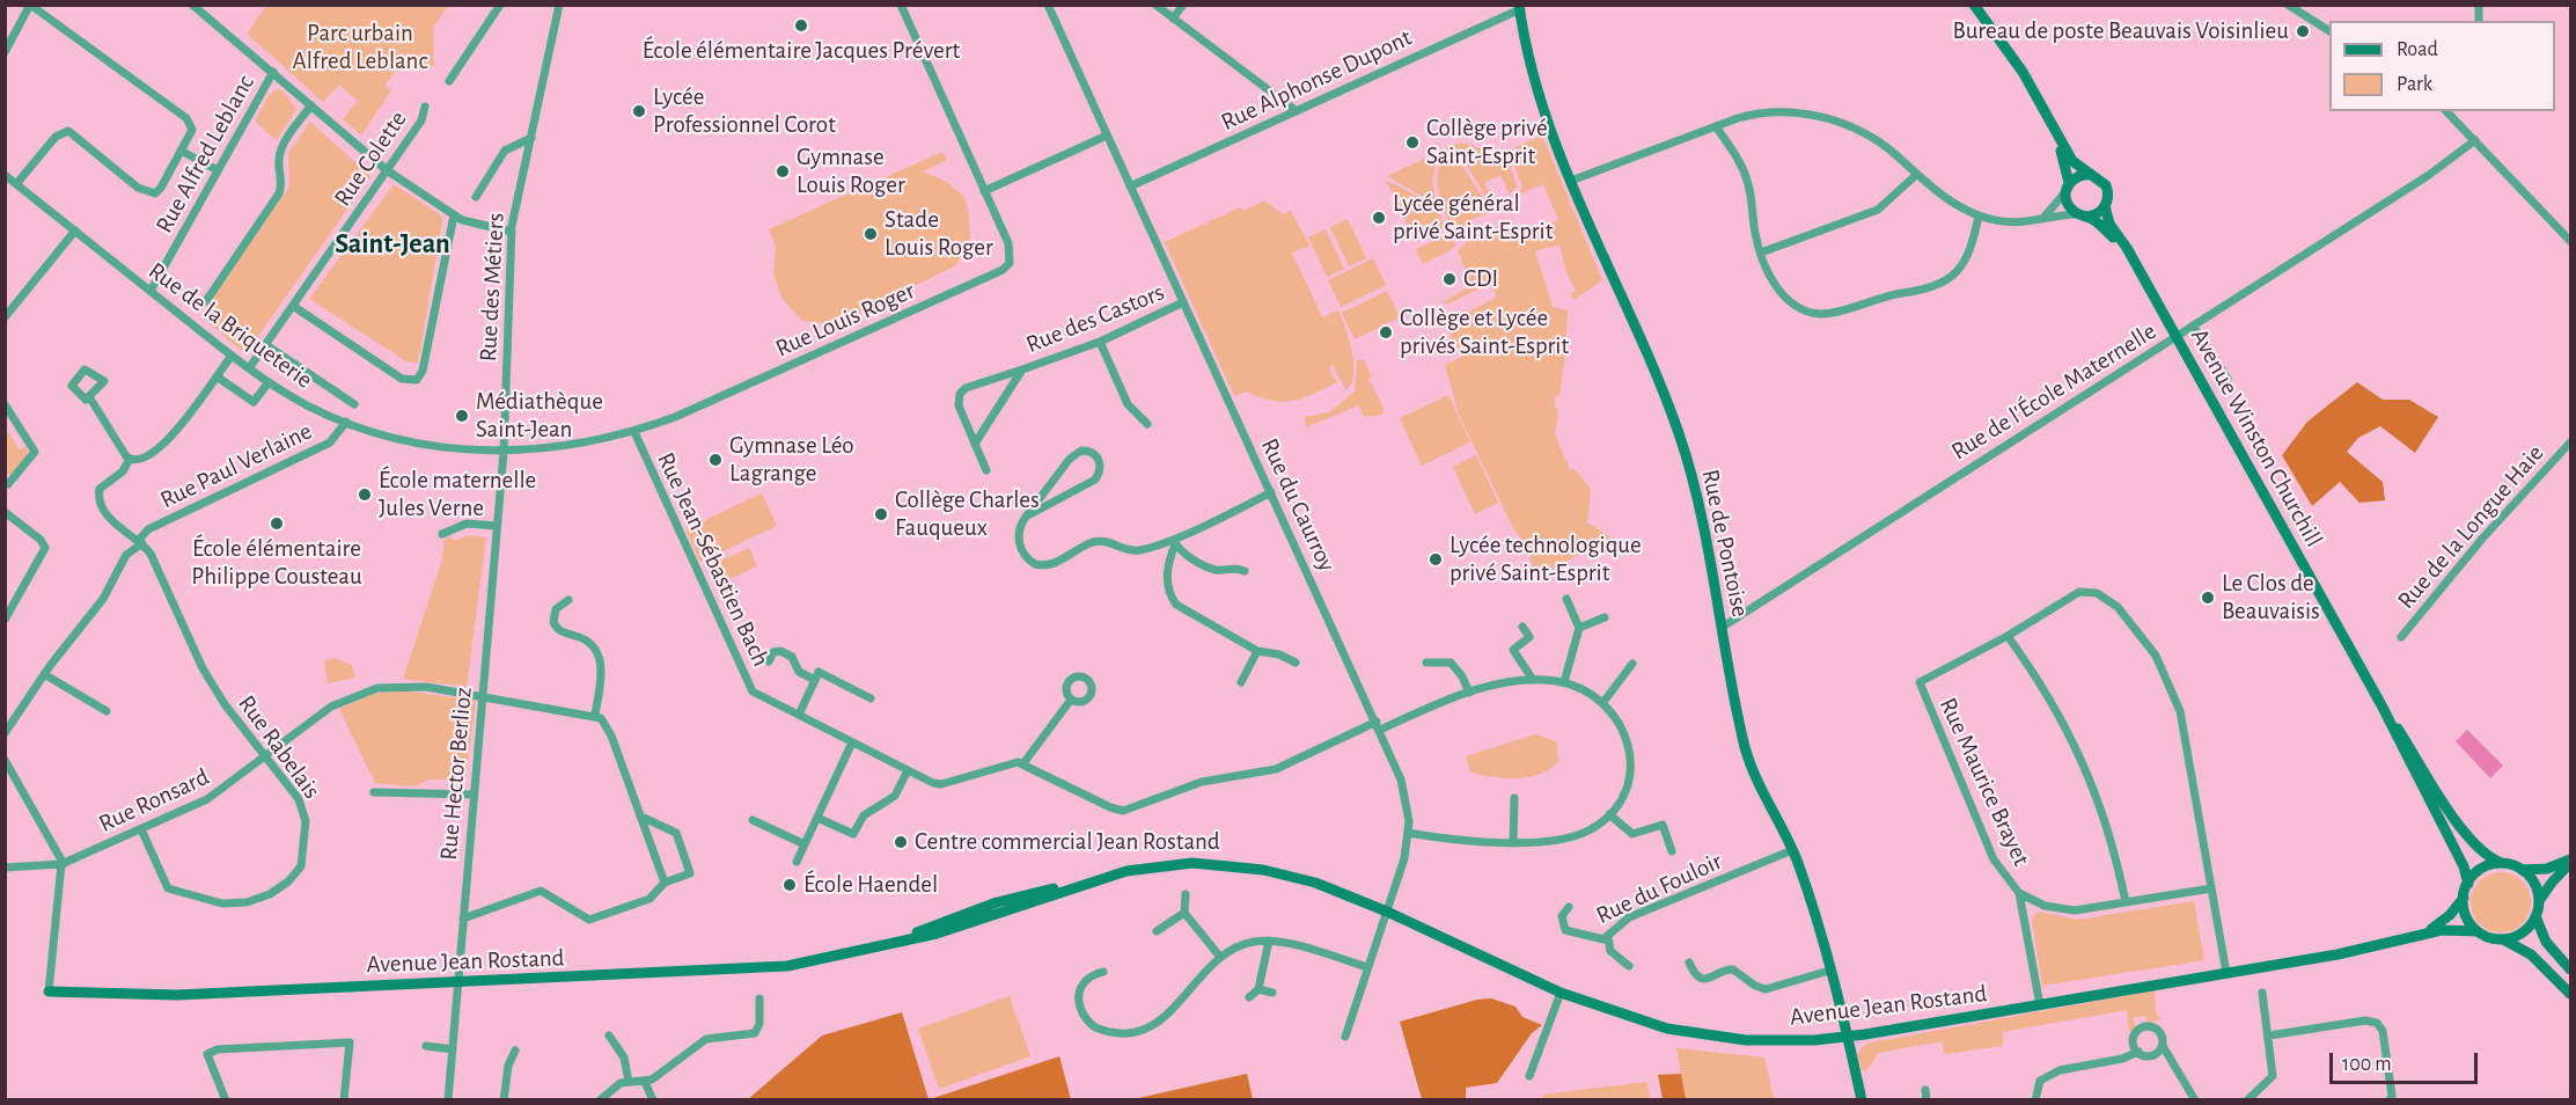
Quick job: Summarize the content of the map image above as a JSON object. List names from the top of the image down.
{
  "streets": {
    "street": [
      "Rue Alphonse Dupont",
      "Rue Alfred Leblanc",
      "Rue Colette",
      "Rue des Métiers",
      "Rue des Castors",
      "Rue Louis Roger",
      "Rue de la Briqueterie",
      "Rue de l'École Maternelle",
      "Avenue Winston Churchill",
      "Rue Paul Verlaine",
      "Rue du Caurroy",
      "Rue de la Longue Haie",
      "Rue de Pontoise",
      "Rue Jean-Sébastien Bach",
      "Rue Rabelais",
      "Rue Hector Berlioz",
      "Rue Maurice Brayet",
      "Rue Ronsard",
      "Rue du Fouloir",
      "Avenue Jean Rostand"
    ]
  },
  "crossings": [
    ["Rue Alphonse Dupont", "Rue du Caurroy"],
    ["Rue Alphonse Dupont", "Rue de Pontoise"],
    ["Rue Alfred Leblanc", "Rue de la Briqueterie"],
    ["Rue Colette", "Rue de la Briqueterie"],
    ["Rue des Métiers", "Rue Louis Roger"],
    ["Rue des Métiers", "Rue de la Briqueterie"],
    ["Rue des Métiers", "Rue Hector Berlioz"],
    ["Rue des Castors", "Rue du Caurroy"],
    ["Rue Louis Roger", "Rue de la Briqueterie"],
    ["Rue Louis Roger", "Rue Jean-Sébastien Bach"],
    ["Rue Louis Roger", "Rue Hector Berlioz"],
    ["Rue de la Briqueterie", "Rue Paul Verlaine"],
    ["Rue de la Briqueterie", "Rue Hector Berlioz"],
    ["Rue de l'École Maternelle", "Rue de Pontoise"],
    ["Avenue Winston Churchill", "Avenue Jean Rostand"],
    ["Rue Paul Verlaine", "Rue Rabelais"],
    ["Rue du Caurroy", "Avenue Jean Rostand"],
    ["Rue de Pontoise", "Rue du Fouloir"],
    ["Rue de Pontoise", "Avenue Jean Rostand"],
    ["Rue Rabelais", "Rue Ronsard"],
    ["Rue Hector Berlioz", "Rue Ronsard"],
    ["Rue Hector Berlioz", "Avenue Jean Rostand"],
    ["Rue Maurice Brayet", "Avenue Jean Rostand"]
  ],
  "districts": ["Saint-Jean"],
  "parks": ["Parc urbain Alfred Leblanc"],
  "places": [
    "École élémentaire Jacques Prévert",
    "Bureau de poste Beauvais Voisinlieu",
    "Lycée Professionnel Corot",
    "Collège privé Saint-Esprit",
    "Gymnase Louis Roger",
    "Lycée général privé Saint-Esprit",
    "Stade Louis Roger",
    "CDI",
    "Collège et Lycée privés Saint-Esprit",
    "Médiathèque Saint-Jean",
    "Gymnase Léo Lagrange",
    "École maternelle Jules Verne",
    "Collège Charles Fauqueux",
    "École élémentaire Philippe Cousteau",
    "Lycée technologique privé Saint-Esprit",
    "Le Clos de Beauvaisis",
    "Centre commercial Jean Rostand",
    "École Haendel"
  ],
  "legend": ["Road", "Park"],
  "scale_bar": "100 m"
}
